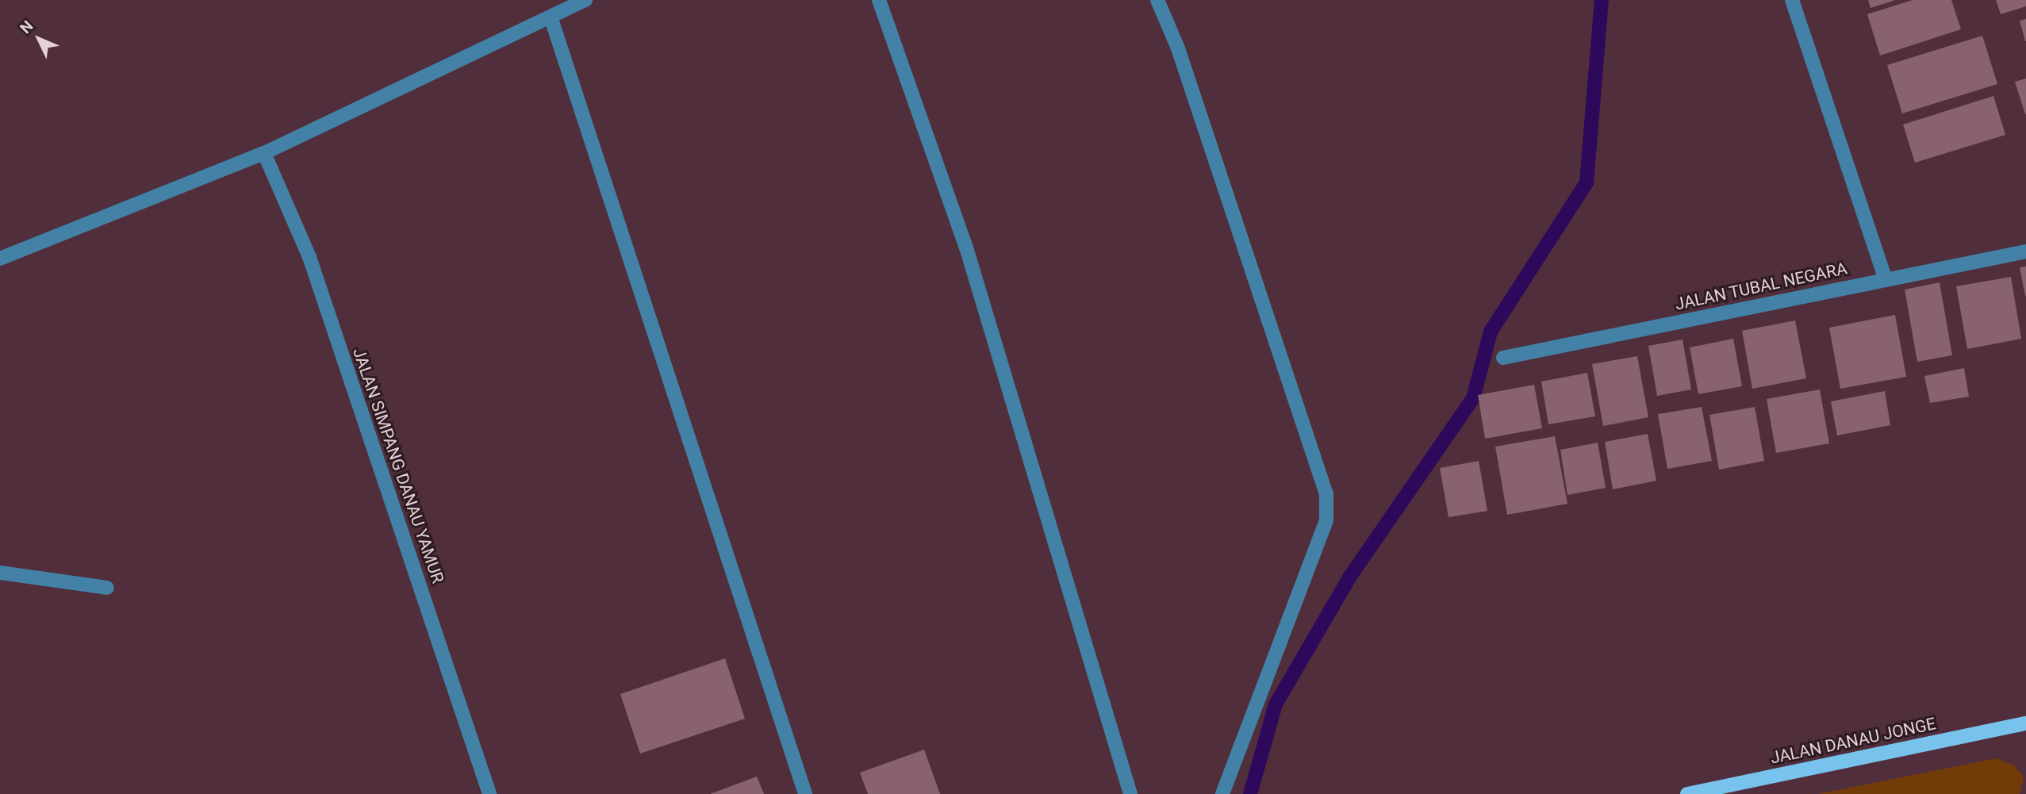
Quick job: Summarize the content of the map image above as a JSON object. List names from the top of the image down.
{
  "streets": {
    "main road": ["JALAN DANAU JONGE"],
    "street": ["JALAN TUBAL NEGARA", "JALAN SIMPANG DANAU YAMUR"]
  },
  "north": "top left"
}
